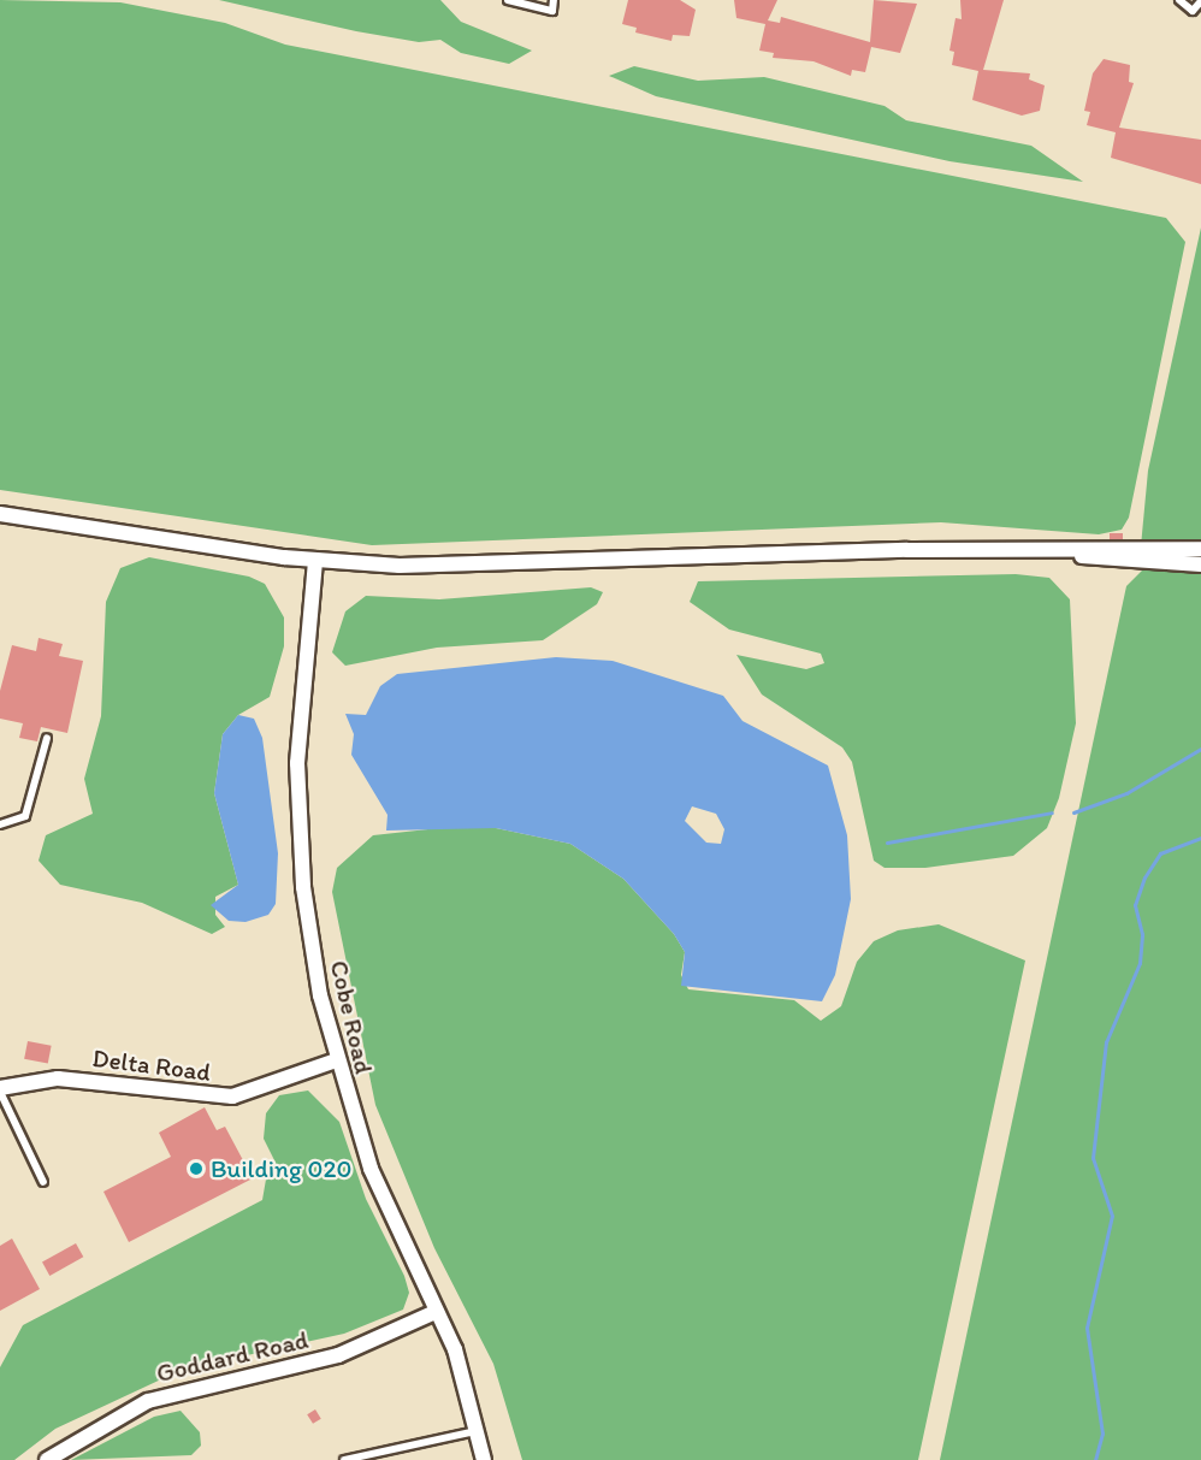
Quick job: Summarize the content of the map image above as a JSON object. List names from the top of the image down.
{
  "streets": {
    "street": ["Cobe Road", "Delta Road", "Goddard Road"]
  },
  "crossings": [
    ["Cobe Road", "Delta Road"],
    ["Cobe Road", "Goddard Road"]
  ],
  "places": ["Building 020"]
}
